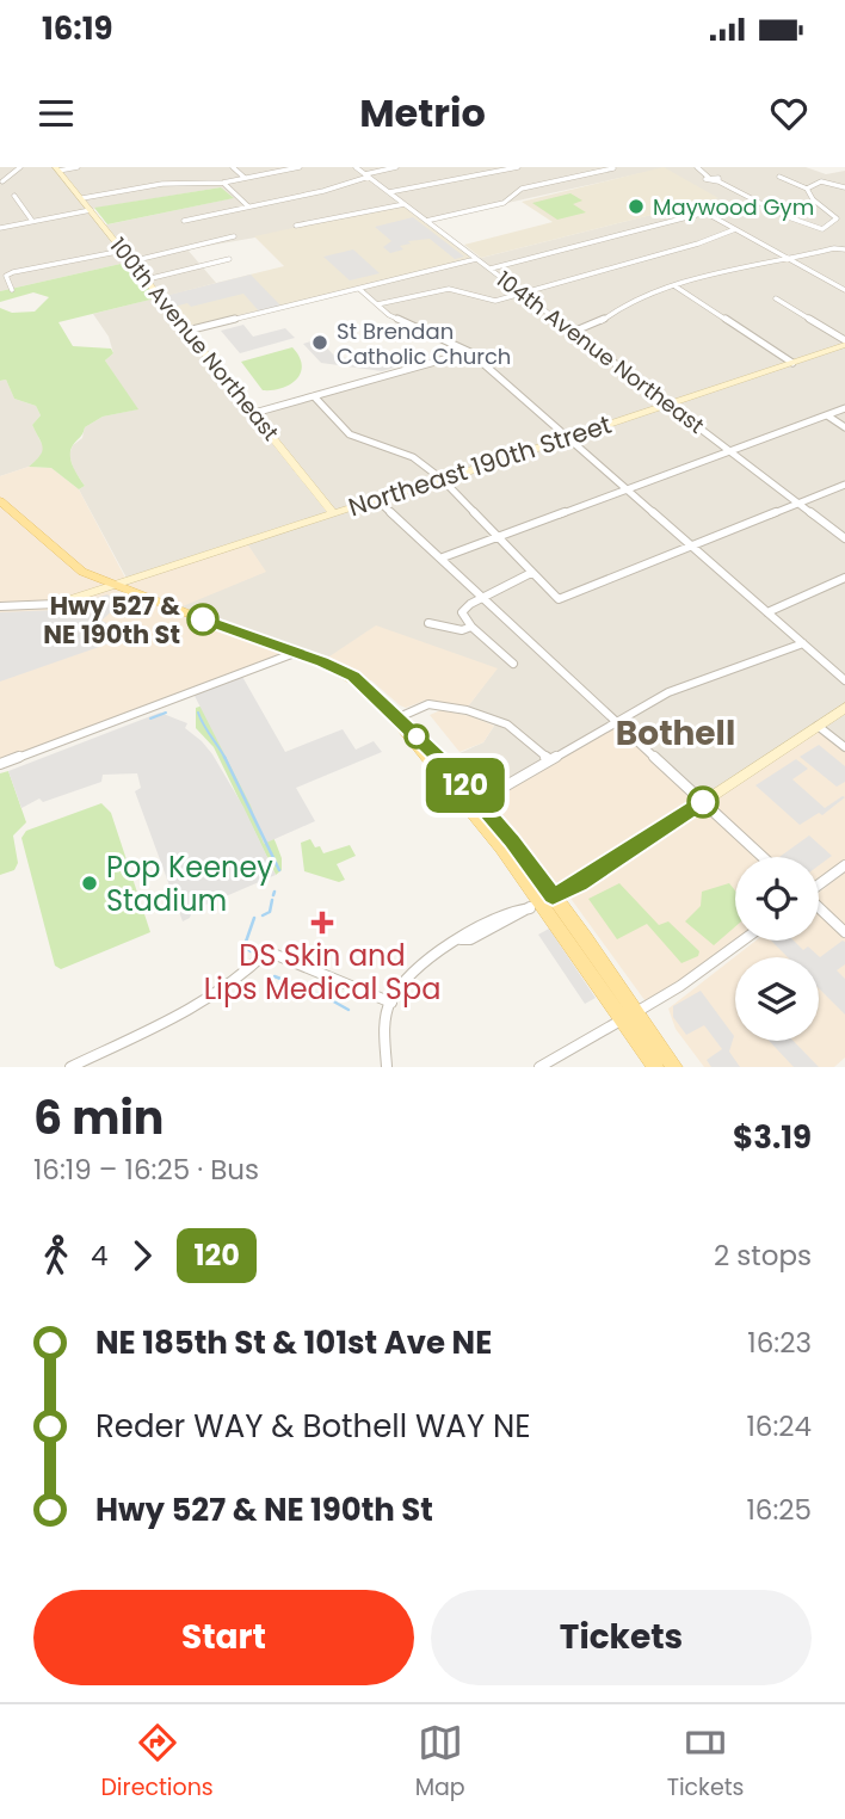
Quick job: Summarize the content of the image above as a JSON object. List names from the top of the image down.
{
  "streets": {
    "street": ["100th Avenue Northeast", "104th Avenue Northeast", "Northeast 190th Street"]
  },
  "crossings": [
    ["100th Avenue Northeast", "Northeast 190th Street"],
    ["104th Avenue Northeast", "Northeast 190th Street"]
  ],
  "districts": ["Bothell"],
  "places": {
    "other": [
      "Maywood Gym",
      "St Brendan Catholic Church",
      "Hwy 527 & NE 190th St",
      "Pop Keeney Stadium"
    ],
    "health": ["DS Skin and Lips Medical Spa"]
  },
  "lines": ["bus line 120"],
  "page": {
    "status": "16:19",
    "header": "Metrio",
    "on_map": "120",
    "heading": ["6 min", "16:19 – 16:25 · Bus", "$3.19"],
    "legs": ["4", "120", "2 stops"],
    "list": [
      {
        "name": "NE 185th St & 101st Ave NE",
        "value": "16:23"
      },
      {
        "name": "Reder WAY & Bothell WAY NE",
        "value": "16:24"
      },
      {
        "name": "Hwy 527 & NE 190th St",
        "value": "16:25"
      }
    ],
    "buttons": ["Start", "Tickets"],
    "tabs": ["Directions", "Map", "Tickets"]
  }
}
